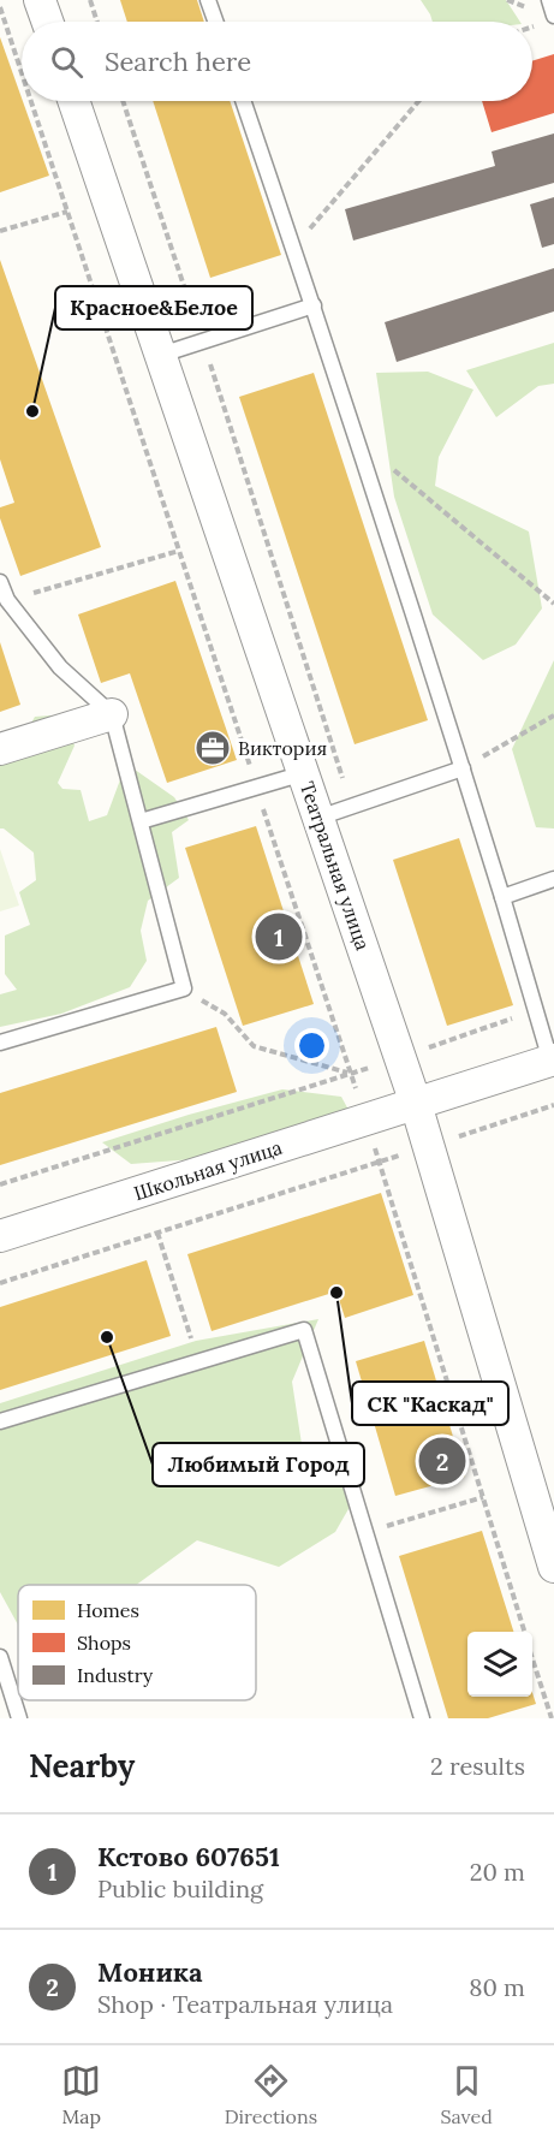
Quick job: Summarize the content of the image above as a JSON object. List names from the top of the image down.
{
  "streets": {
    "street": ["Театральная улица", "Школьная улица"]
  },
  "crossings": [
    ["Театральная улица", "Школьная улица"]
  ],
  "places": {
    "other": ["Красное&Белое", "СК \"Каскад\"", "Любимый Город"],
    "office": ["Виктория"]
  },
  "legend": ["Homes", "Shops", "Industry"],
  "page": {
    "search": "Search here",
    "pins": ["1", "2"],
    "heading": ["Nearby", "2 results"],
    "list": [
      {
        "mark": "1",
        "name": "Кстово 607651",
        "note": "Public building",
        "value": "20 m"
      },
      {
        "mark": "2",
        "name": "Моника",
        "note": "Shop · Театральная улица",
        "value": "80 m"
      }
    ],
    "nav": ["Map", "Directions", "Saved"]
  }
}
